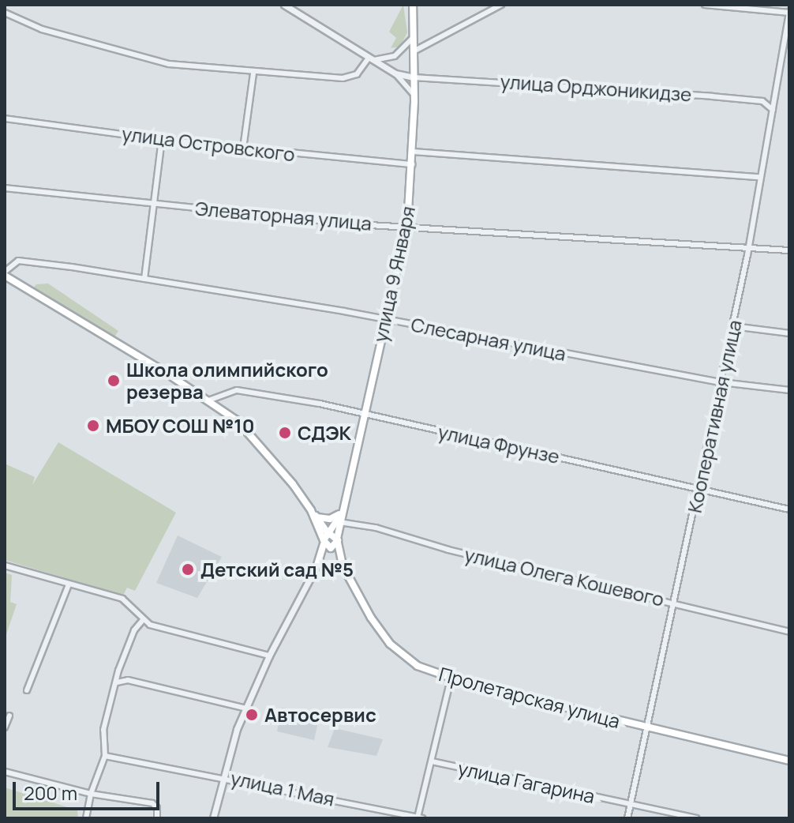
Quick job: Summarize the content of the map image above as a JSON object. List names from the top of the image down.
{
  "streets": {
    "main road": ["улица 9 Января", "Пролетарская улица"],
    "street": [
      "улица Орджоникидзе",
      "улица Островского",
      "Элеваторная улица",
      "Слесарная улица",
      "Кооперативная улица",
      "улица Фрунзе",
      "улица Олега Кошевого",
      "улица Гагарина",
      "улица 1 Мая"
    ]
  },
  "crossings": [
    ["улица Орджоникидзе", "улица 9 Января"],
    ["улица Орджоникидзе", "Кооперативная улица"],
    ["улица Островского", "улица 9 Января"],
    ["Элеваторная улица", "улица 9 Января"],
    ["Элеваторная улица", "Кооперативная улица"],
    ["улица 9 Января", "Слесарная улица"],
    ["улица 9 Января", "улица Фрунзе"],
    ["улица 9 Января", "улица Олега Кошевого"],
    ["улица 9 Января", "Пролетарская улица"],
    ["Слесарная улица", "Кооперативная улица"],
    ["Кооперативная улица", "улица Фрунзе"],
    ["Кооперативная улица", "улица Олега Кошевого"],
    ["Кооперативная улица", "Пролетарская улица"],
    ["Кооперативная улица", "улица Гагарина"]
  ],
  "places": [
    "Школа олимпийского резерва",
    "МБОУ СОШ №10",
    "СДЭК",
    "Детский сад №5",
    "Автосервис"
  ],
  "scale_bar": "200 m"
}
